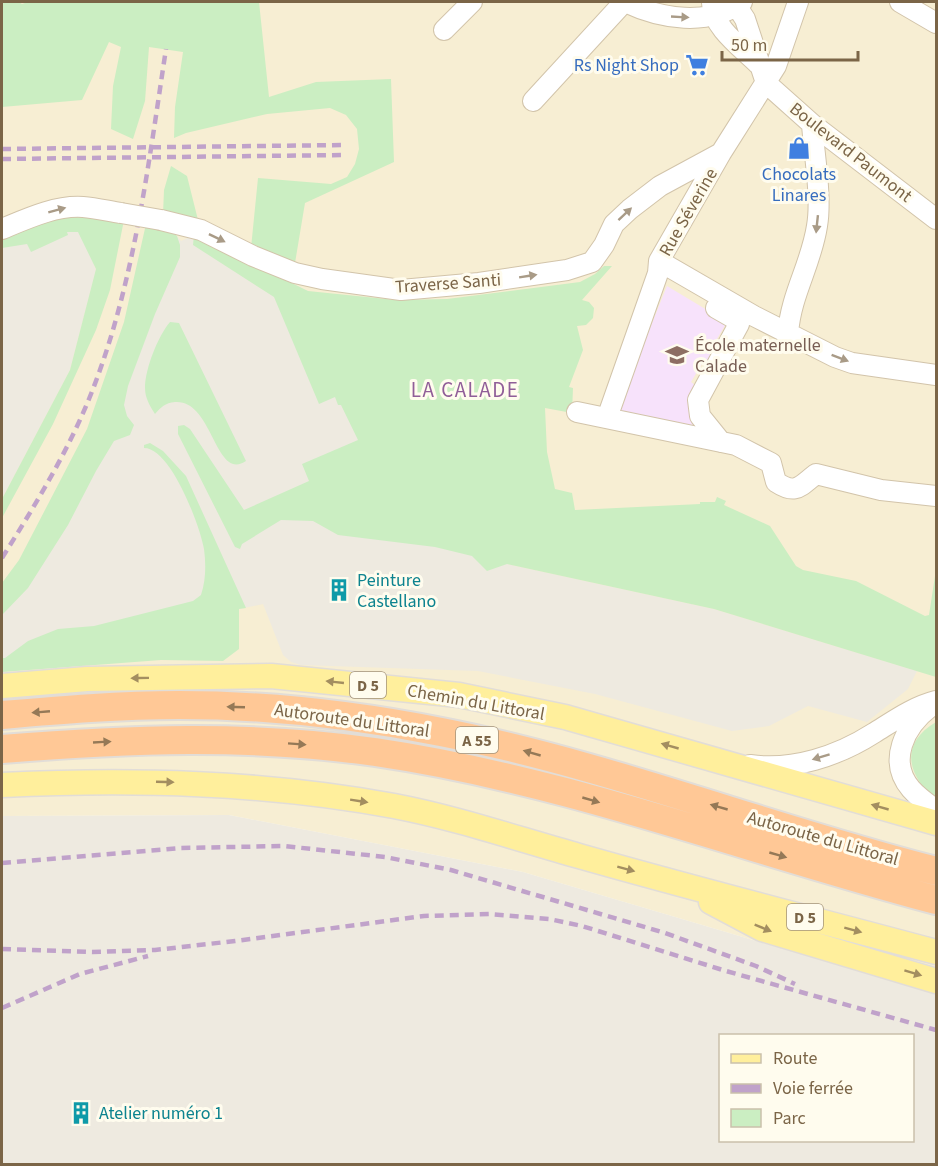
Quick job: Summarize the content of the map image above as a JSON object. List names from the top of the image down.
{
  "streets": {
    "highway": ["Autoroute du Littoral", "A 55"],
    "main road": ["D 5", "Chemin du Littoral"],
    "street": ["Boulevard Paumont", "Rue Séverine", "Traverse Santi"]
  },
  "crossings": [
    ["Boulevard Paumont", "Rue Séverine"],
    ["Rue Séverine", "Traverse Santi"]
  ],
  "one_way": ["Traverse Santi"],
  "districts": ["LA CALADE"],
  "places": {
    "supermarket": ["Rs Night Shop"],
    "shop": ["Chocolats Linares"],
    "school or university": ["École maternelle Calade"],
    "building": ["Peinture Castellano", "Atelier numéro 1"]
  },
  "legend": ["Route", "Voie ferrée", "Parc"],
  "scale_bar": "50 m"
}
